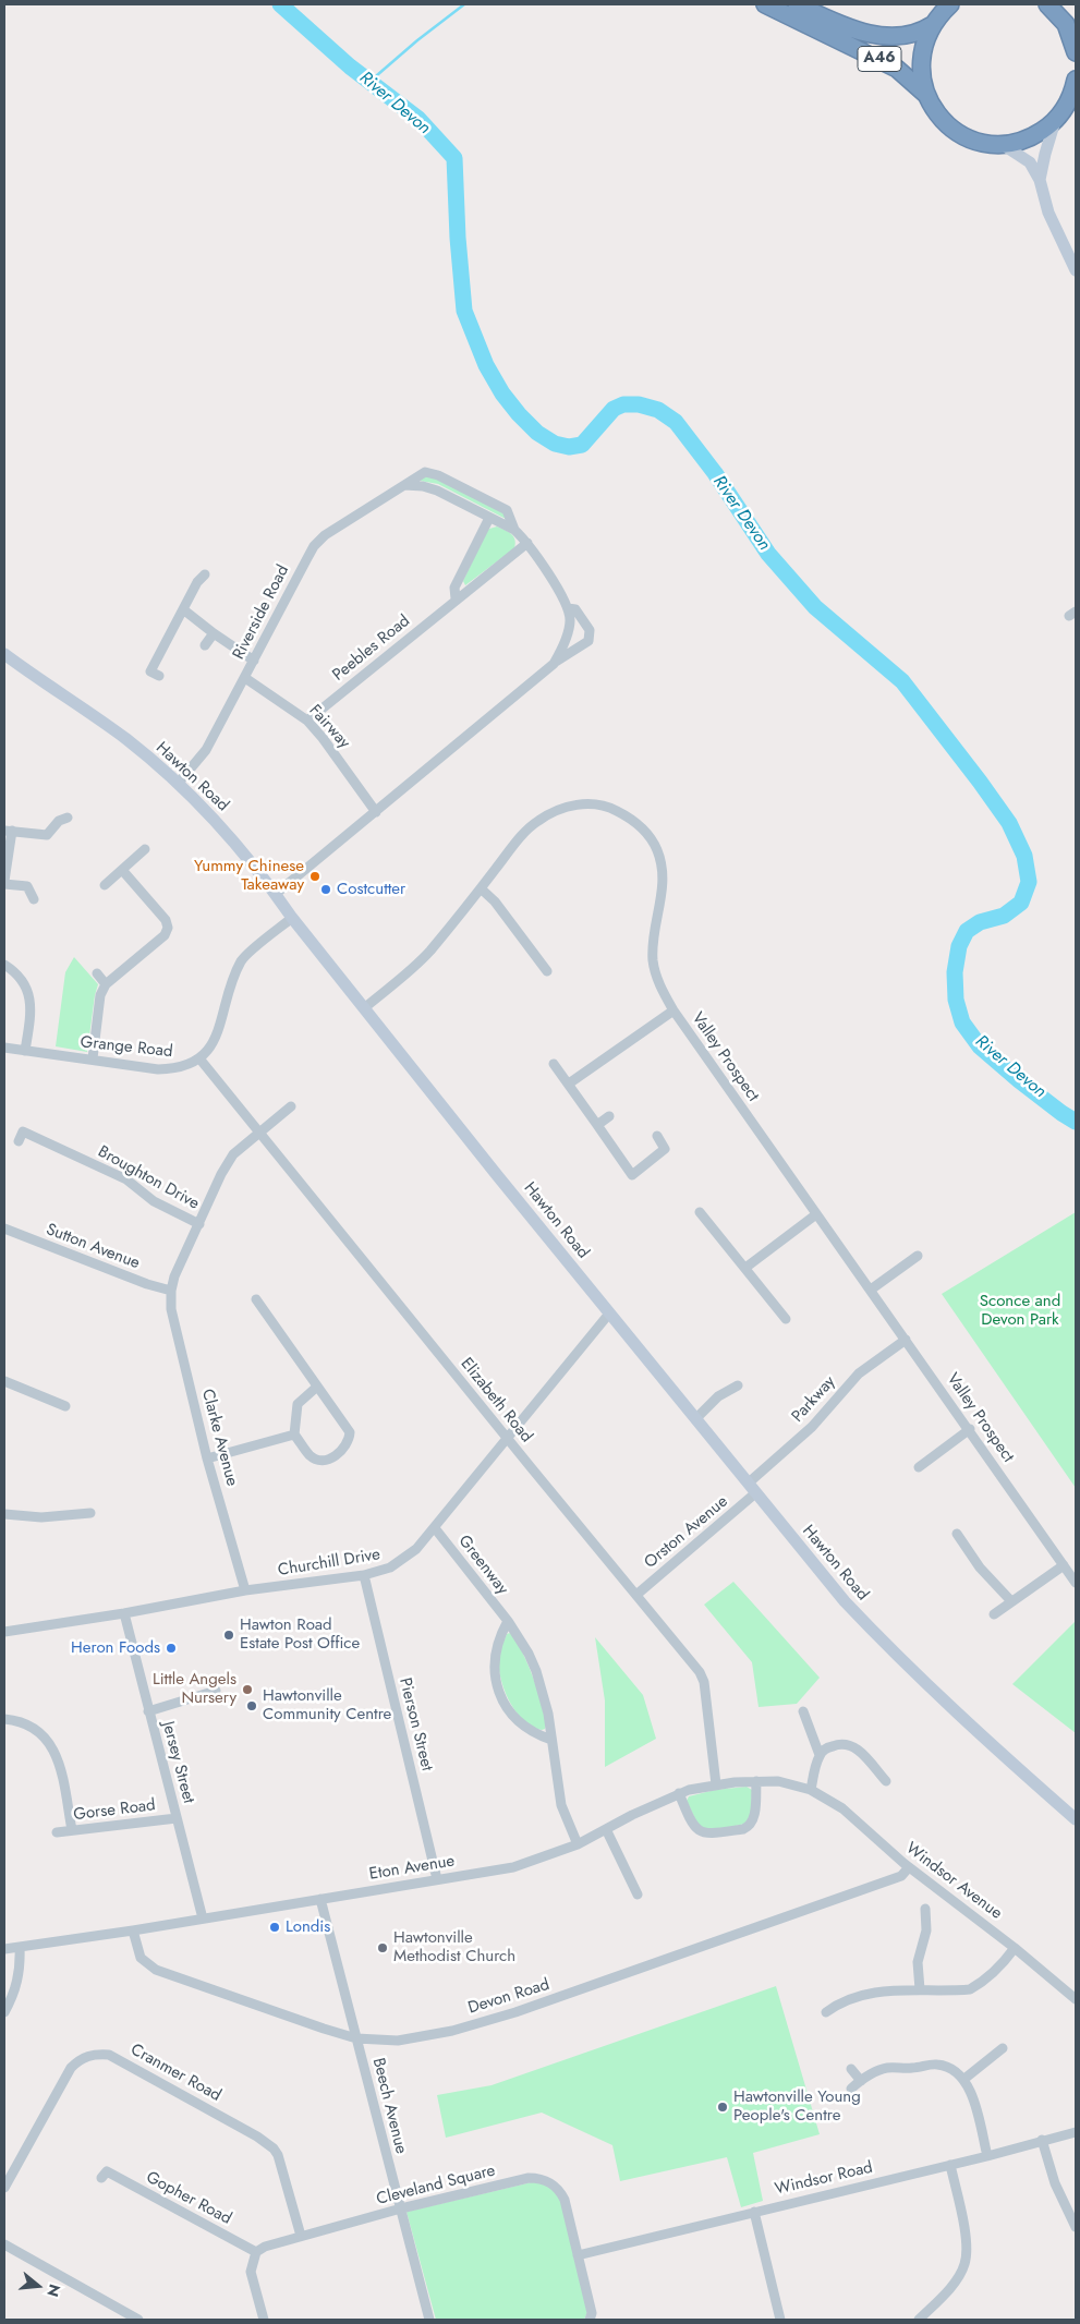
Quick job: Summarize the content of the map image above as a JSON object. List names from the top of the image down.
{
  "streets": {
    "highway": ["A46"],
    "street": [
      "Riverside Road",
      "Peebles Road",
      "Fairway",
      "Hawton Road",
      "Grange Road",
      "Valley Prospect",
      "Broughton Drive",
      "Sutton Avenue",
      "Parkway",
      "Elizabeth Road",
      "Clarke Avenue",
      "Orston Avenue",
      "Churchill Drive",
      "Greenway",
      "Pierson Street",
      "Jersey Street",
      "Gorse Road",
      "Eton Avenue",
      "Windsor Avenue",
      "Devon Road",
      "Cranmer Road",
      "Beech Avenue",
      "Windsor Road",
      "Cleveland Square",
      "Gopher Road"
    ]
  },
  "crossings": [
    ["Riverside Road", "Peebles Road"],
    ["Riverside Road", "Fairway"],
    ["Riverside Road", "Hawton Road"],
    ["Peebles Road", "Fairway"],
    ["Hawton Road", "Valley Prospect"],
    ["Hawton Road", "Parkway"],
    ["Hawton Road", "Orston Avenue"],
    ["Hawton Road", "Churchill Drive"],
    ["Grange Road", "Elizabeth Road"],
    ["Valley Prospect", "Parkway"],
    ["Sutton Avenue", "Clarke Avenue"],
    ["Parkway", "Orston Avenue"],
    ["Elizabeth Road", "Orston Avenue"],
    ["Elizabeth Road", "Churchill Drive"],
    ["Elizabeth Road", "Eton Avenue"],
    ["Clarke Avenue", "Churchill Drive"],
    ["Churchill Drive", "Greenway"],
    ["Churchill Drive", "Pierson Street"],
    ["Churchill Drive", "Jersey Street"],
    ["Greenway", "Eton Avenue"],
    ["Pierson Street", "Eton Avenue"],
    ["Jersey Street", "Gorse Road"],
    ["Jersey Street", "Eton Avenue"],
    ["Eton Avenue", "Windsor Avenue"],
    ["Eton Avenue", "Devon Road"],
    ["Eton Avenue", "Beech Avenue"],
    ["Windsor Avenue", "Devon Road"],
    ["Devon Road", "Beech Avenue"],
    ["Cranmer Road", "Cleveland Square"],
    ["Beech Avenue", "Cleveland Square"],
    ["Windsor Road", "Cleveland Square"],
    ["Cleveland Square", "Gopher Road"]
  ],
  "water": ["River Devon"],
  "parks": ["Sconce and Devon Park"],
  "places": [
    "Yummy Chinese Takeaway",
    "Costcutter",
    "Hawton Road Estate Post Office",
    "Heron Foods",
    "Little Angels Nursery",
    "Hawtonville Community Centre",
    "Londis",
    "Hawtonville Methodist Church",
    "Hawtonville Young People's Centre"
  ],
  "north": "right"
}
